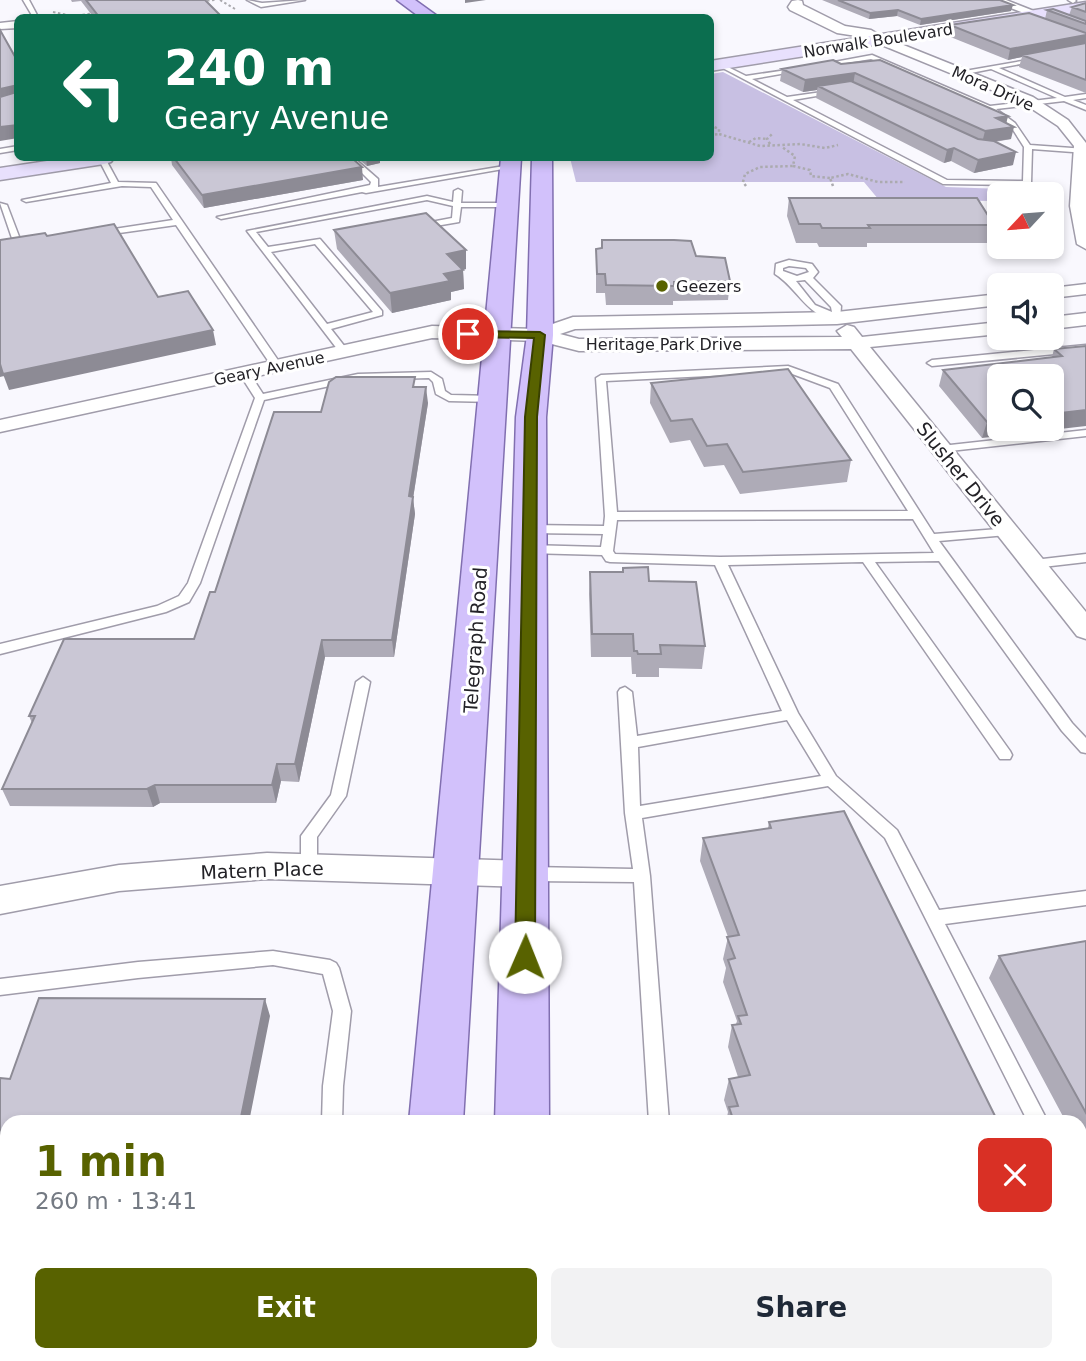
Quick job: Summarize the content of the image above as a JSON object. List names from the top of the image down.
{
  "streets": {
    "main road": ["Norwalk Boulevard", "Telegraph Road"],
    "street": [
      "Mora Drive",
      "Heritage Park Drive",
      "Geary Avenue",
      "Slusher Drive",
      "Matern Place"
    ]
  },
  "crossings": [
    ["Norwalk Boulevard", "Mora Drive"],
    ["Heritage Park Drive", "Geary Avenue"],
    ["Heritage Park Drive", "Slusher Drive"],
    ["Geary Avenue", "Telegraph Road"],
    ["Telegraph Road", "Matern Place"]
  ],
  "places": ["Geezers"],
  "north": "bottom left",
  "page": {
    "turn": ["240 m", "Geary Avenue"],
    "heading": ["1 min", "260 m · 13:41"],
    "buttons": ["Exit", "Share"]
  }
}
